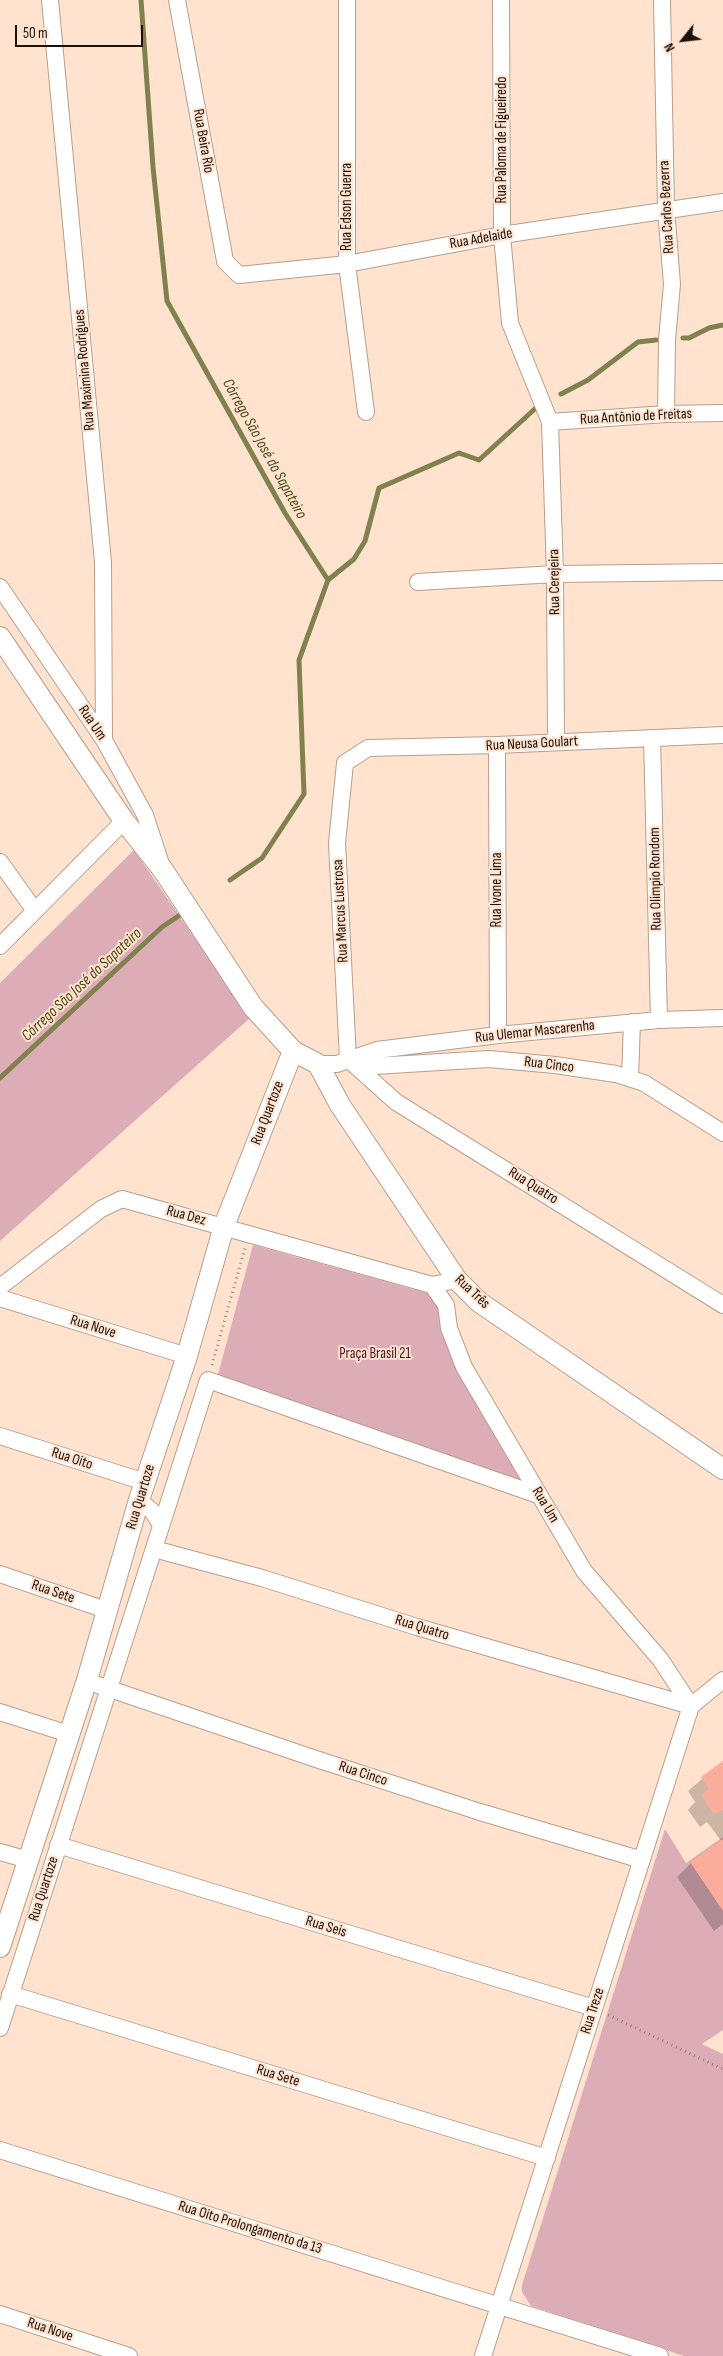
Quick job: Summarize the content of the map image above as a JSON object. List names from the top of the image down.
{
  "streets": {
    "street": [
      "Rua Paloma de Figueiredo",
      "Rua Beira Rio",
      "Rua Edson Guerra",
      "Rua Carlos Bezerra",
      "Rua Adelaide",
      "Rua Maximina Rodrigues",
      "Rua Antônio de Freitas",
      "Rua Cerejeira",
      "Rua Um",
      "Rua Neusa Goulart",
      "Rua Olimpio Rondom",
      "Rua Ivone Lima",
      "Rua Marcus Lustrosa",
      "Rua Ulemar Mascarenha",
      "Rua Cinco",
      "Rua Quartoze",
      "Rua Quatro",
      "Rua Dez",
      "Rua Três",
      "Rua Nove",
      "Rua Oito",
      "Rua Sete",
      "Rua Seis",
      "Rua Treze",
      "Rua Oito Prolongamento da 13"
    ]
  },
  "crossings": [
    ["Rua Paloma de Figueiredo", "Rua Adelaide"],
    ["Rua Paloma de Figueiredo", "Rua Antônio de Freitas"],
    ["Rua Paloma de Figueiredo", "Rua Cerejeira"],
    ["Rua Beira Rio", "Rua Adelaide"],
    ["Rua Edson Guerra", "Rua Adelaide"],
    ["Rua Carlos Bezerra", "Rua Adelaide"],
    ["Rua Carlos Bezerra", "Rua Antônio de Freitas"],
    ["Rua Maximina Rodrigues", "Rua Um"],
    ["Rua Antônio de Freitas", "Rua Cerejeira"],
    ["Rua Cerejeira", "Rua Neusa Goulart"],
    ["Rua Um", "Rua Quartoze"],
    ["Rua Um", "Rua Quatro"],
    ["Rua Um", "Rua Dez"],
    ["Rua Um", "Rua Três"],
    ["Rua Um", "Rua Treze"],
    ["Rua Neusa Goulart", "Rua Olimpio Rondom"],
    ["Rua Neusa Goulart", "Rua Ivone Lima"],
    ["Rua Neusa Goulart", "Rua Marcus Lustrosa"],
    ["Rua Olimpio Rondom", "Rua Ulemar Mascarenha"],
    ["Rua Ivone Lima", "Rua Ulemar Mascarenha"],
    ["Rua Marcus Lustrosa", "Rua Ulemar Mascarenha"],
    ["Rua Marcus Lustrosa", "Rua Cinco"],
    ["Rua Marcus Lustrosa", "Rua Quatro"],
    ["Rua Ulemar Mascarenha", "Rua Cinco"],
    ["Rua Ulemar Mascarenha", "Rua Quatro"],
    ["Rua Cinco", "Rua Quartoze"],
    ["Rua Cinco", "Rua Quatro"],
    ["Rua Cinco", "Rua Treze"],
    ["Rua Quartoze", "Rua Quatro"],
    ["Rua Quartoze", "Rua Dez"],
    ["Rua Quartoze", "Rua Nove"],
    ["Rua Quartoze", "Rua Oito"],
    ["Rua Quartoze", "Rua Sete"],
    ["Rua Quartoze", "Rua Seis"],
    ["Rua Quatro", "Rua Treze"],
    ["Rua Sete", "Rua Treze"],
    ["Rua Seis", "Rua Treze"],
    ["Rua Treze", "Rua Oito Prolongamento da 13"]
  ],
  "water": ["Córrego São José do Sapateiro"],
  "parks": ["Praça Brasil 21"],
  "scale_bar": "50 m",
  "north": "bottom left"
}
